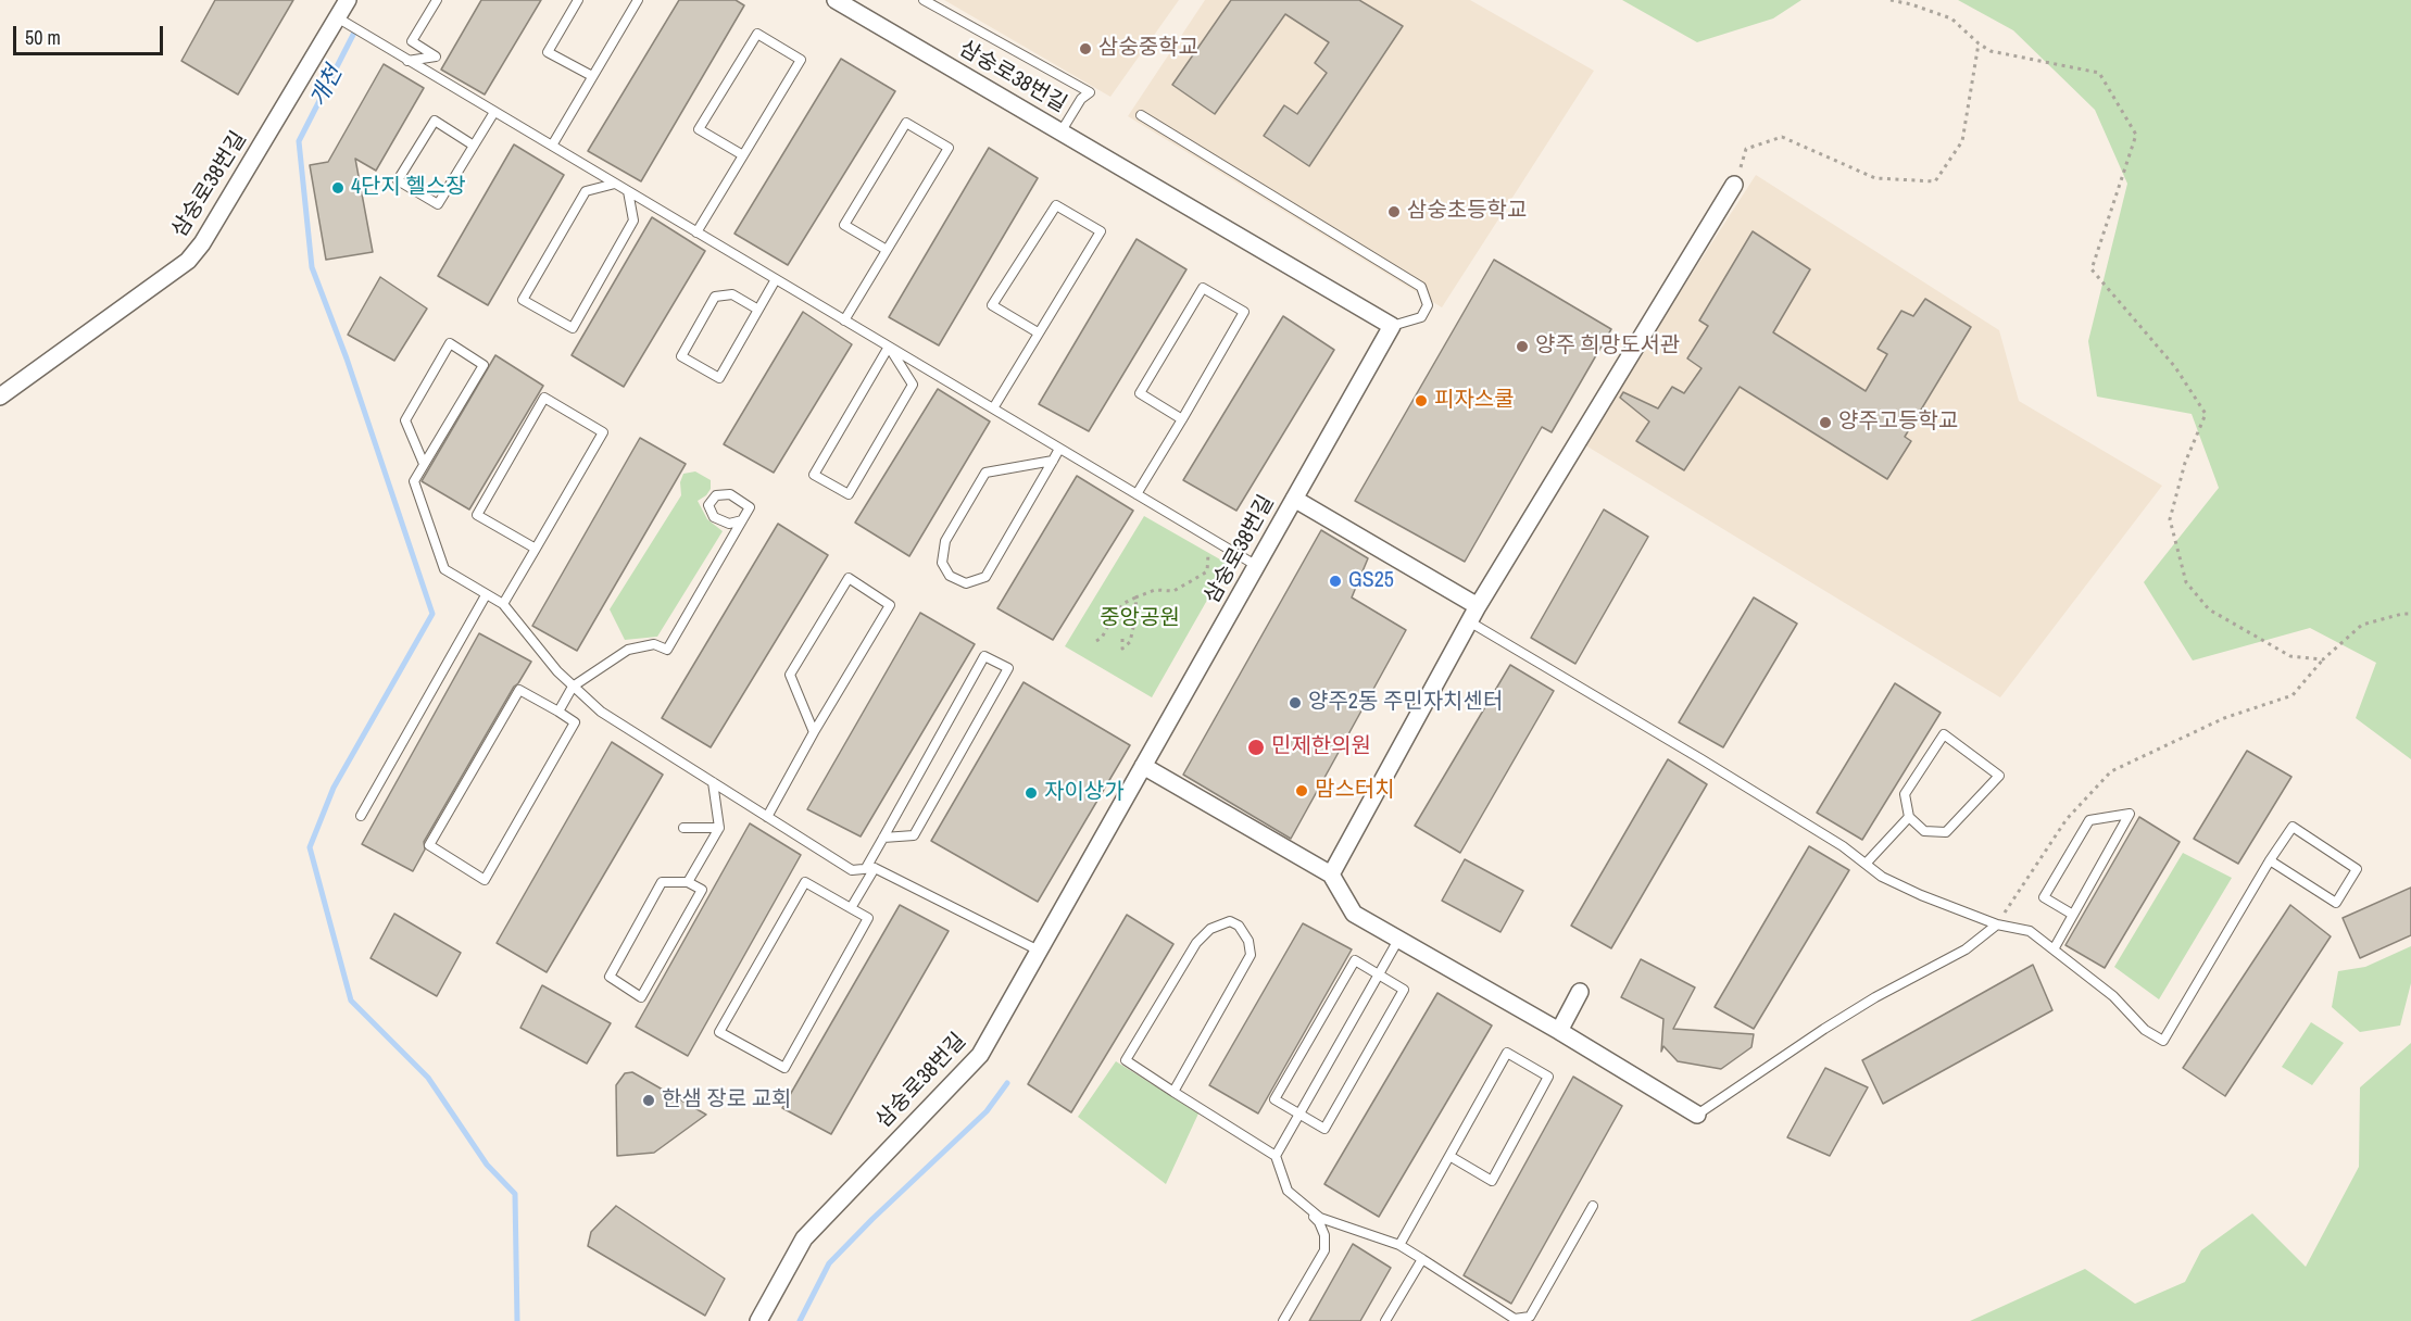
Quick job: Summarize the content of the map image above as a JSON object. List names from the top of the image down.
{
  "streets": {
    "street": ["삼숭로38번길"]
  },
  "water": ["개천"],
  "parks": ["중앙공원"],
  "places": [
    "삼숭중학교",
    "4단지 헬스장",
    "삼숭초등학교",
    "양주 희망도서관",
    "피자스쿨",
    "양주고등학교",
    "GS25",
    "양주2동 주민자치센터",
    "민제한의원",
    "맘스터치",
    "자이상가",
    "한샘 장로 교회"
  ],
  "scale_bar": "50 m"
}
